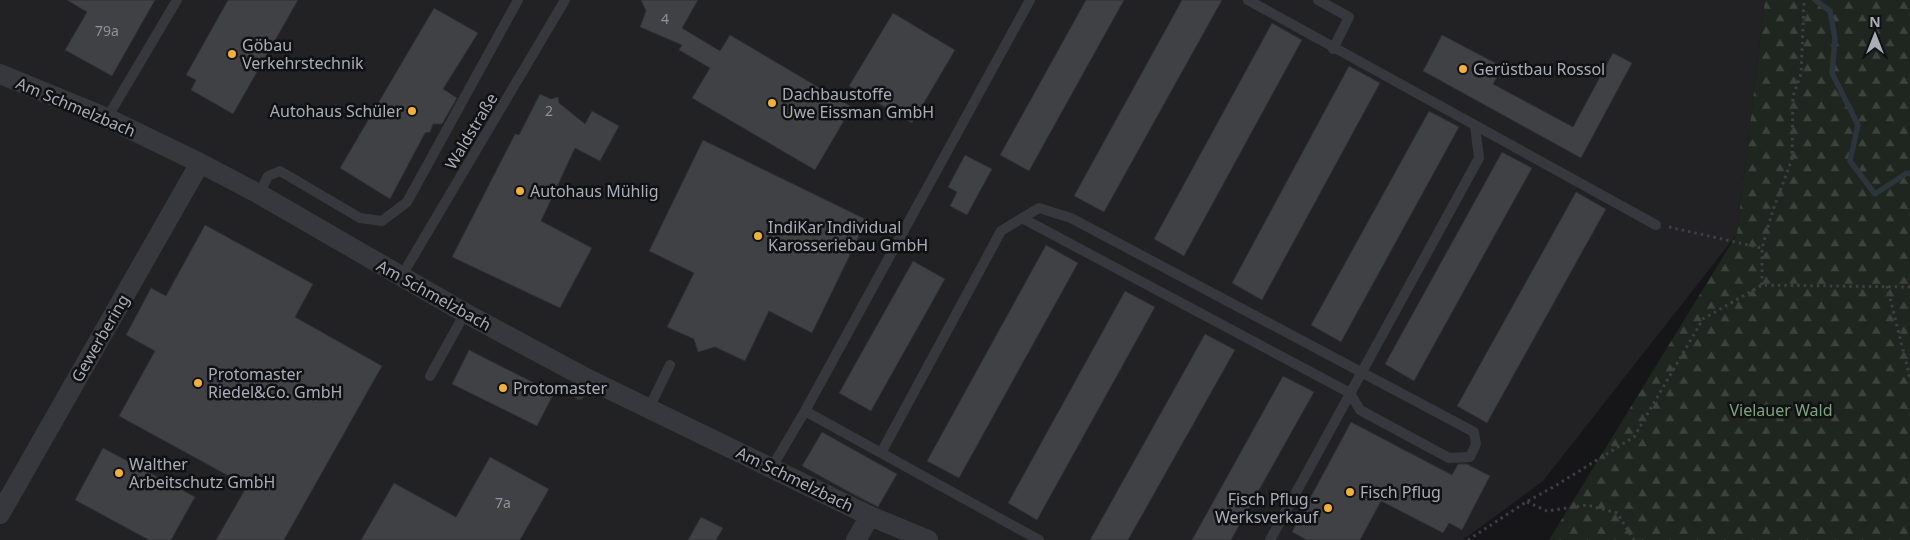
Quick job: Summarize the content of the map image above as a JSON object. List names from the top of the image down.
{
  "streets": {
    "street": ["Am Schmelzbach", "Gewerbering"],
    "lane": ["Waldstraße"]
  },
  "crossings": [
    ["Am Schmelzbach", "Waldstraße"],
    ["Am Schmelzbach", "Gewerbering"]
  ],
  "parks": ["Vielauer Wald"],
  "places": [
    "Göbau Verkehrstechnik",
    "Gerüstbau Rossol",
    "Dachbaustoffe Uwe Eissman GmbH",
    "Autohaus Schüler",
    "Autohaus Mühlig",
    "IndiKar Individual Karosseriebau GmbH",
    "Protomaster Riedel&Co. GmbH",
    "Protomaster",
    "Walther Arbeitschutz GmbH",
    "Fisch Pflug",
    "Fisch Pflug - Werksverkauf"
  ],
  "house_numbers": [
    "4",
    "79a",
    "2",
    "7a"
  ],
  "north": "top"
}
